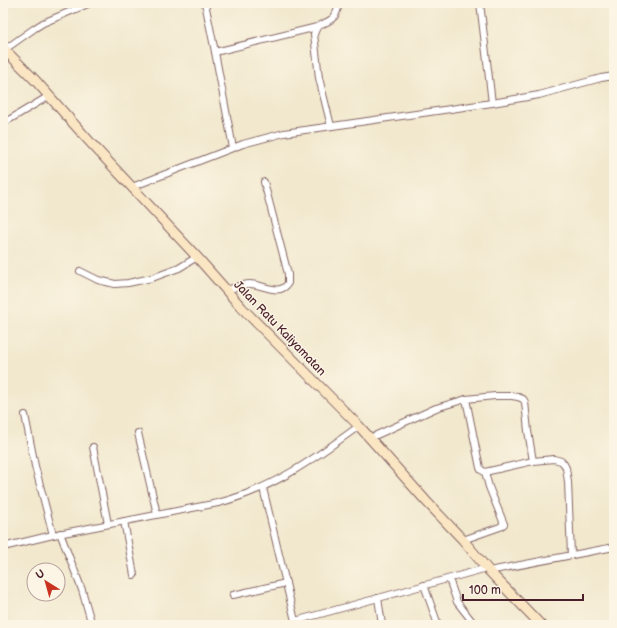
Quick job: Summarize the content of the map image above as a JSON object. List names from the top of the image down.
{
  "streets": {
    "main road": ["Jalan Ratu Kaliyamatan"]
  },
  "scale_bar": "100 m",
  "north": "top left"
}
